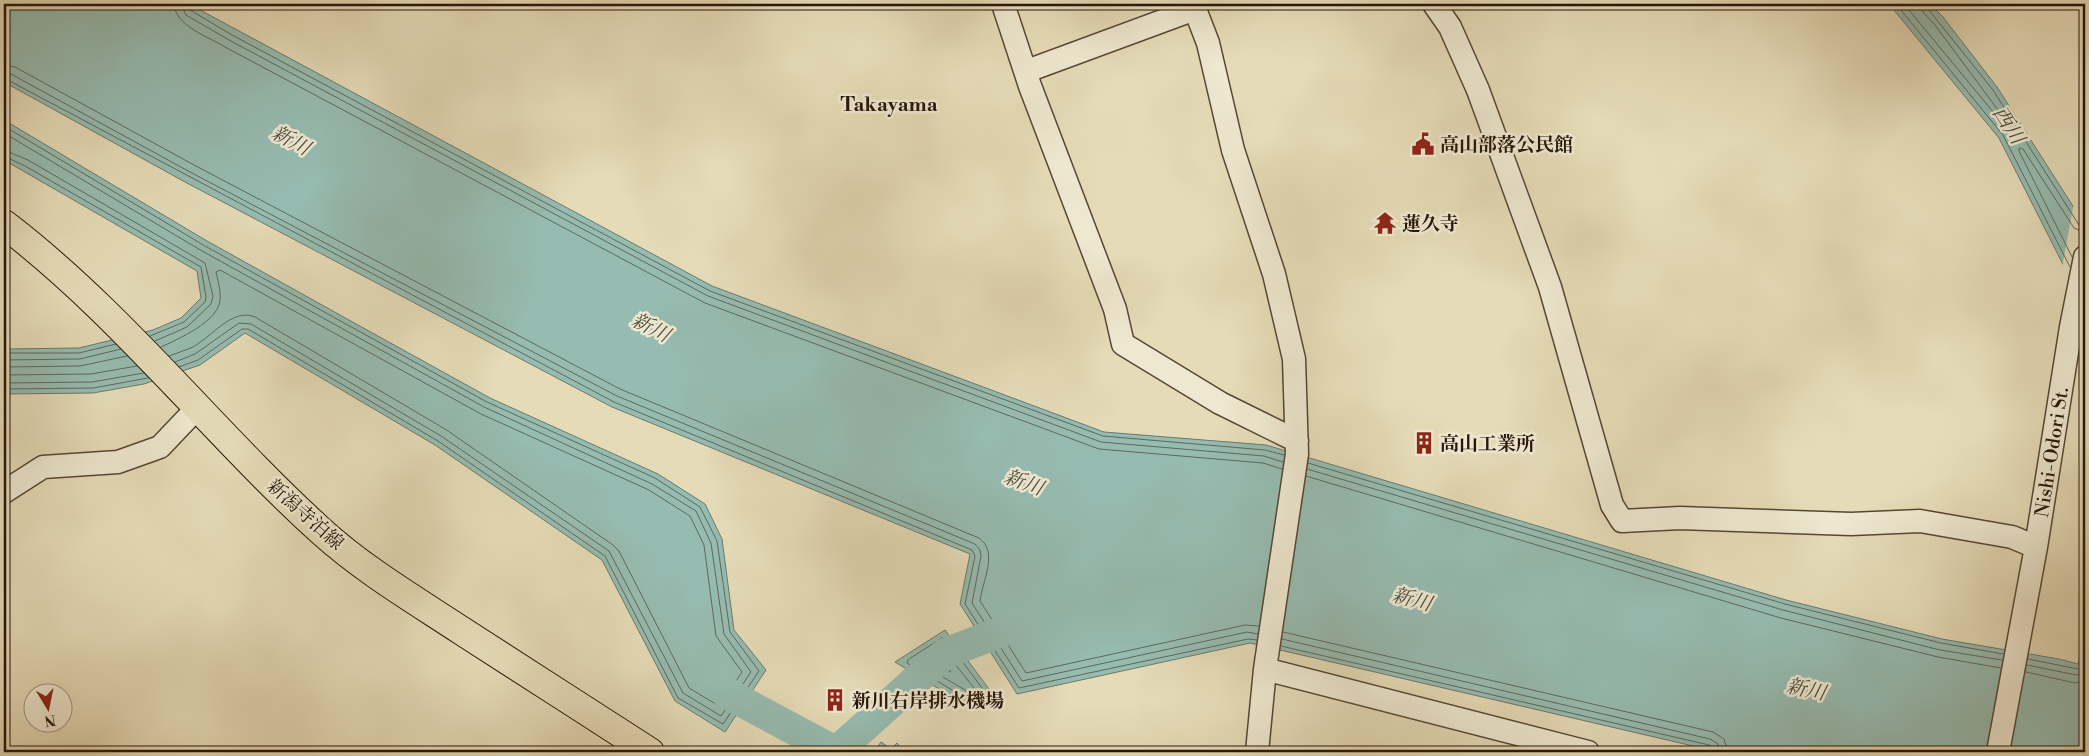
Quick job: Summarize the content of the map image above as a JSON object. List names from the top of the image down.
{
  "streets": {
    "main road": ["新潟寺泊線"],
    "street": ["Nishi-Odori St."]
  },
  "districts": ["Takayama"],
  "water": ["西川", "新川"],
  "places": {
    "public building": ["高山部落公民館"],
    "temple": ["蓮久寺"],
    "building": ["高山工業所", "新川右岸排水機場"]
  },
  "north": "bottom"
}
